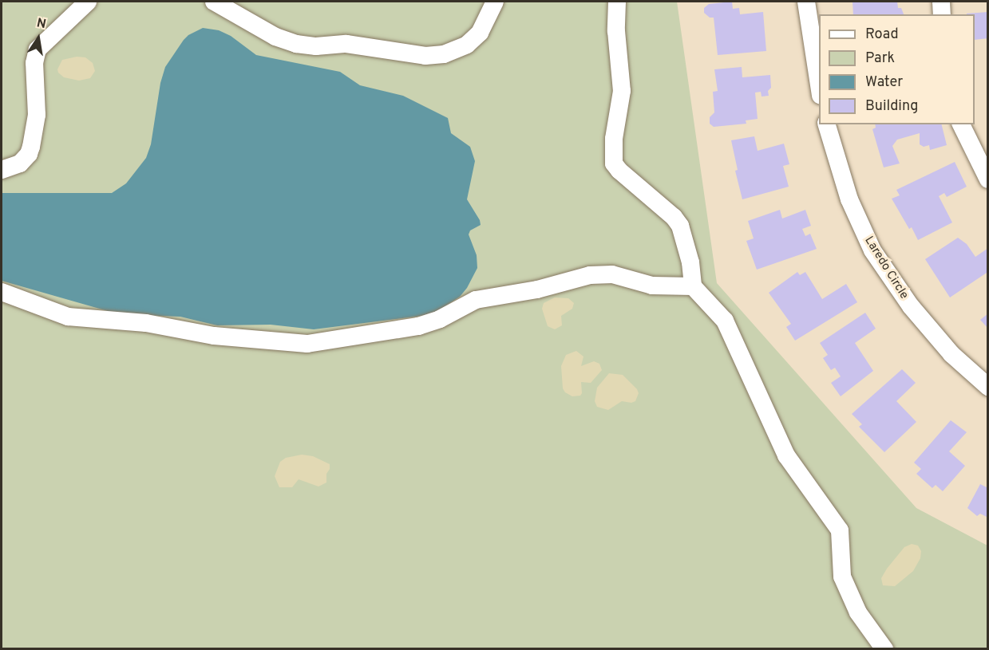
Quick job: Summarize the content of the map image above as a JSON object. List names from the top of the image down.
{
  "streets": {
    "street": ["Laredo Circle"]
  },
  "legend": [
    "Road",
    "Park",
    "Water",
    "Building"
  ],
  "north": "top"
}
